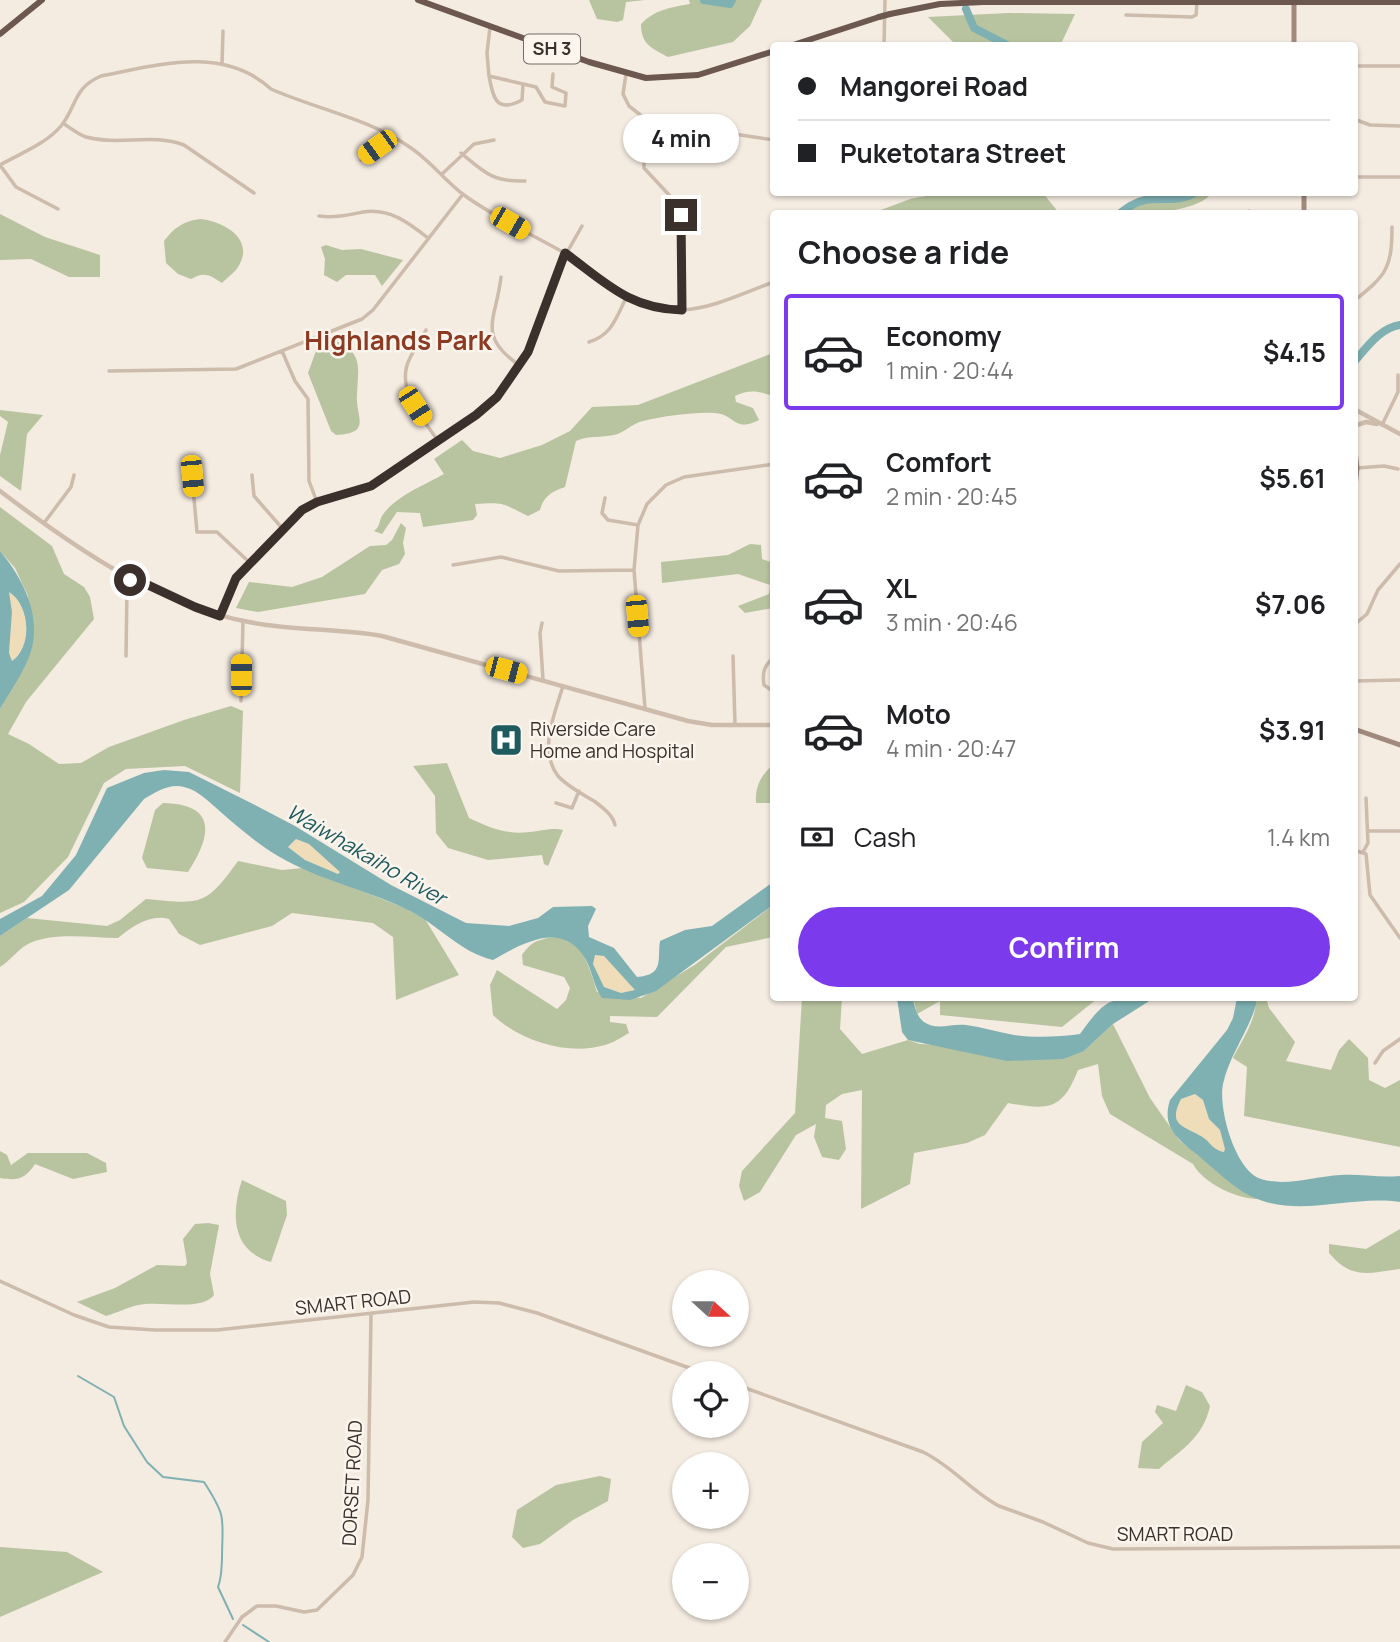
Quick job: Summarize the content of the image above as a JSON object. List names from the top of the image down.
{
  "streets": {
    "highway": ["SH 3"],
    "street": ["SMART ROAD", "DORSET ROAD"]
  },
  "crossings": [
    ["SMART ROAD", "DORSET ROAD"]
  ],
  "districts": ["Highlands Park"],
  "water": ["Waiwhakaiho River"],
  "places": {
    "hospital": ["Riverside Care Home and Hospital"]
  },
  "north": "right",
  "page": {
    "banner": ["Mangorei Road", "Puketotara Street"],
    "bubble": "4 min",
    "heading": "Choose a ride",
    "list": [
      {
        "name": "Economy",
        "note": "1 min · 20:44",
        "value": "$4.15"
      },
      {
        "name": "Comfort",
        "note": "2 min · 20:45",
        "value": "$5.61"
      },
      {
        "name": "XL",
        "note": "3 min · 20:46",
        "value": "$7.06"
      },
      {
        "name": "Moto",
        "note": "4 min · 20:47",
        "value": "$3.91"
      }
    ],
    "pay": ["Cash", "1.4 km"],
    "buttons": "Confirm",
    "map_buttons": ["+", "−"]
  }
}
